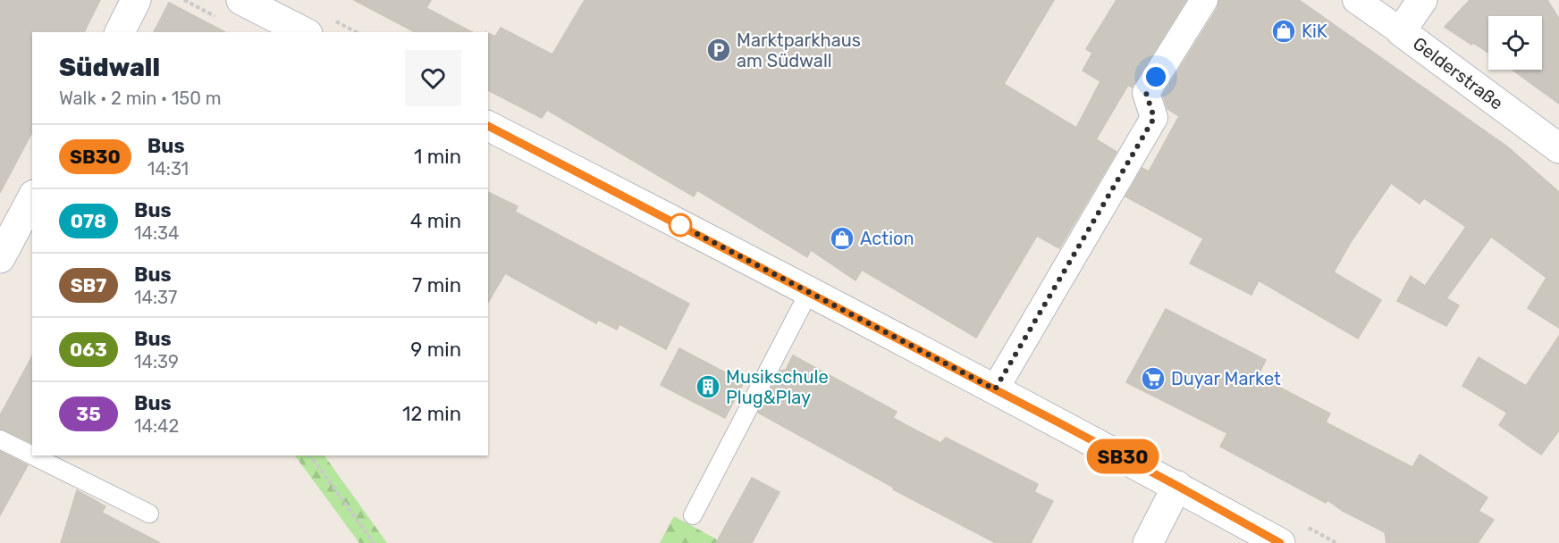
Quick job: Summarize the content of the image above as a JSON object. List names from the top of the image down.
{
  "streets": {
    "street": ["Gelderstraße"]
  },
  "places": {
    "shop": ["KiK", "Action"],
    "parking": ["Marktparkhaus am Südwall"],
    "supermarket": ["Duyar Market"],
    "building": ["Musikschule Plug&Play"]
  },
  "lines": ["bus line SB30"],
  "page": {
    "on_map": "SB30",
    "heading": ["Südwall", "Walk · 2 min · 150 m"],
    "list": [
      {
        "mark": "SB30",
        "name": "Bus",
        "note": "14:31",
        "value": "1 min"
      },
      {
        "mark": "078",
        "name": "Bus",
        "note": "14:34",
        "value": "4 min"
      },
      {
        "mark": "SB7",
        "name": "Bus",
        "note": "14:37",
        "value": "7 min"
      },
      {
        "mark": "063",
        "name": "Bus",
        "note": "14:39",
        "value": "9 min"
      },
      {
        "mark": "35",
        "name": "Bus",
        "note": "14:42",
        "value": "12 min"
      }
    ]
  }
}
